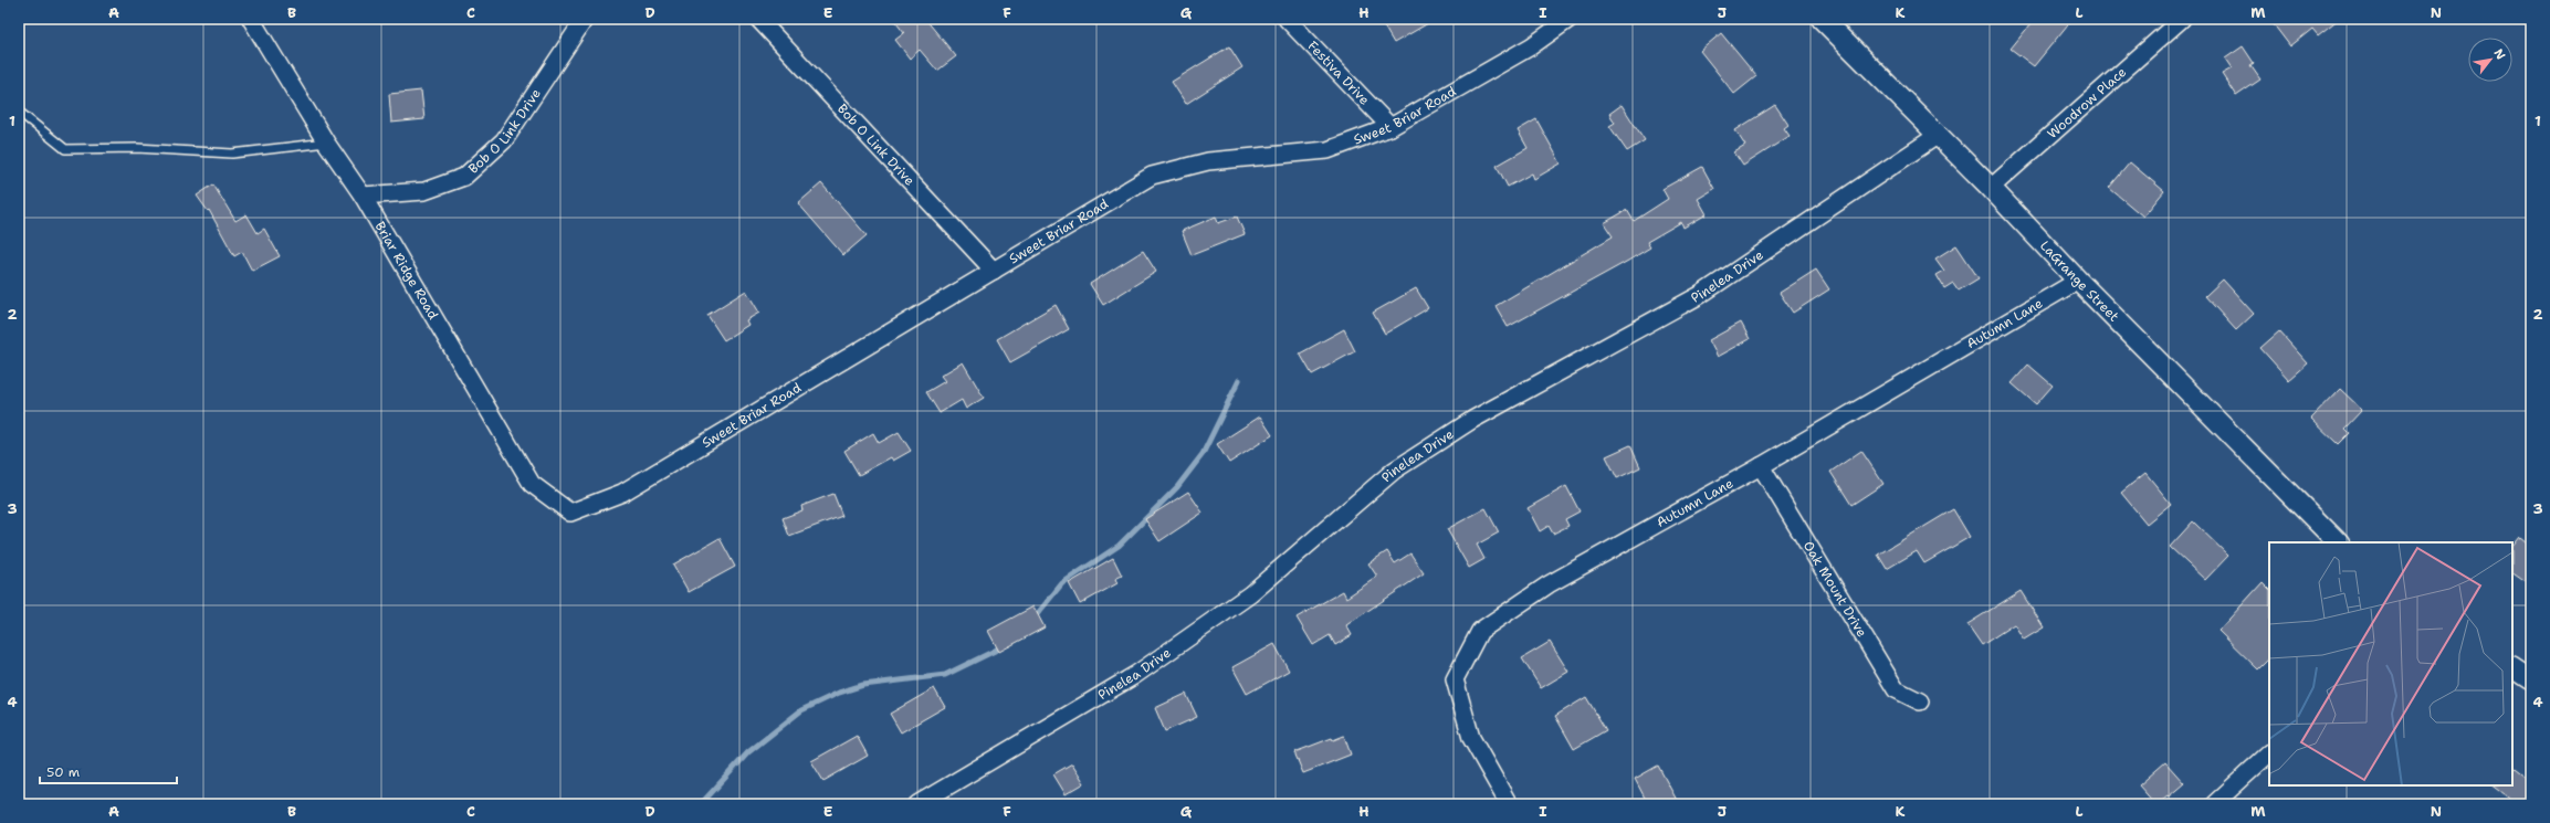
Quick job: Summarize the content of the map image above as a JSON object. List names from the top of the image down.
{
  "streets": {
    "street": [
      "Festiva Drive",
      "Woodrow Place",
      "Sweet Briar Road",
      "Bob O Link Drive",
      "Briar Ridge Road",
      "Pinelea Drive",
      "LaGrange Street",
      "Autumn Lane",
      "Oak Mount Drive"
    ]
  },
  "crossings": [
    ["Festiva Drive", "Sweet Briar Road"],
    ["Woodrow Place", "LaGrange Street"],
    ["Sweet Briar Road", "Bob O Link Drive"],
    ["Sweet Briar Road", "Briar Ridge Road"],
    ["Bob O Link Drive", "Briar Ridge Road"],
    ["Pinelea Drive", "LaGrange Street"],
    ["LaGrange Street", "Autumn Lane"],
    ["Autumn Lane", "Oak Mount Drive"]
  ],
  "scale_bar": "50 m",
  "north": "top right",
  "grid": {
    "columns": [
      "A",
      "B",
      "C",
      "D",
      "E",
      "F",
      "G",
      "H",
      "I",
      "J",
      "K",
      "L",
      "M",
      "N"
    ],
    "rows": [
      "1",
      "2",
      "3",
      "4"
    ]
  }
}
